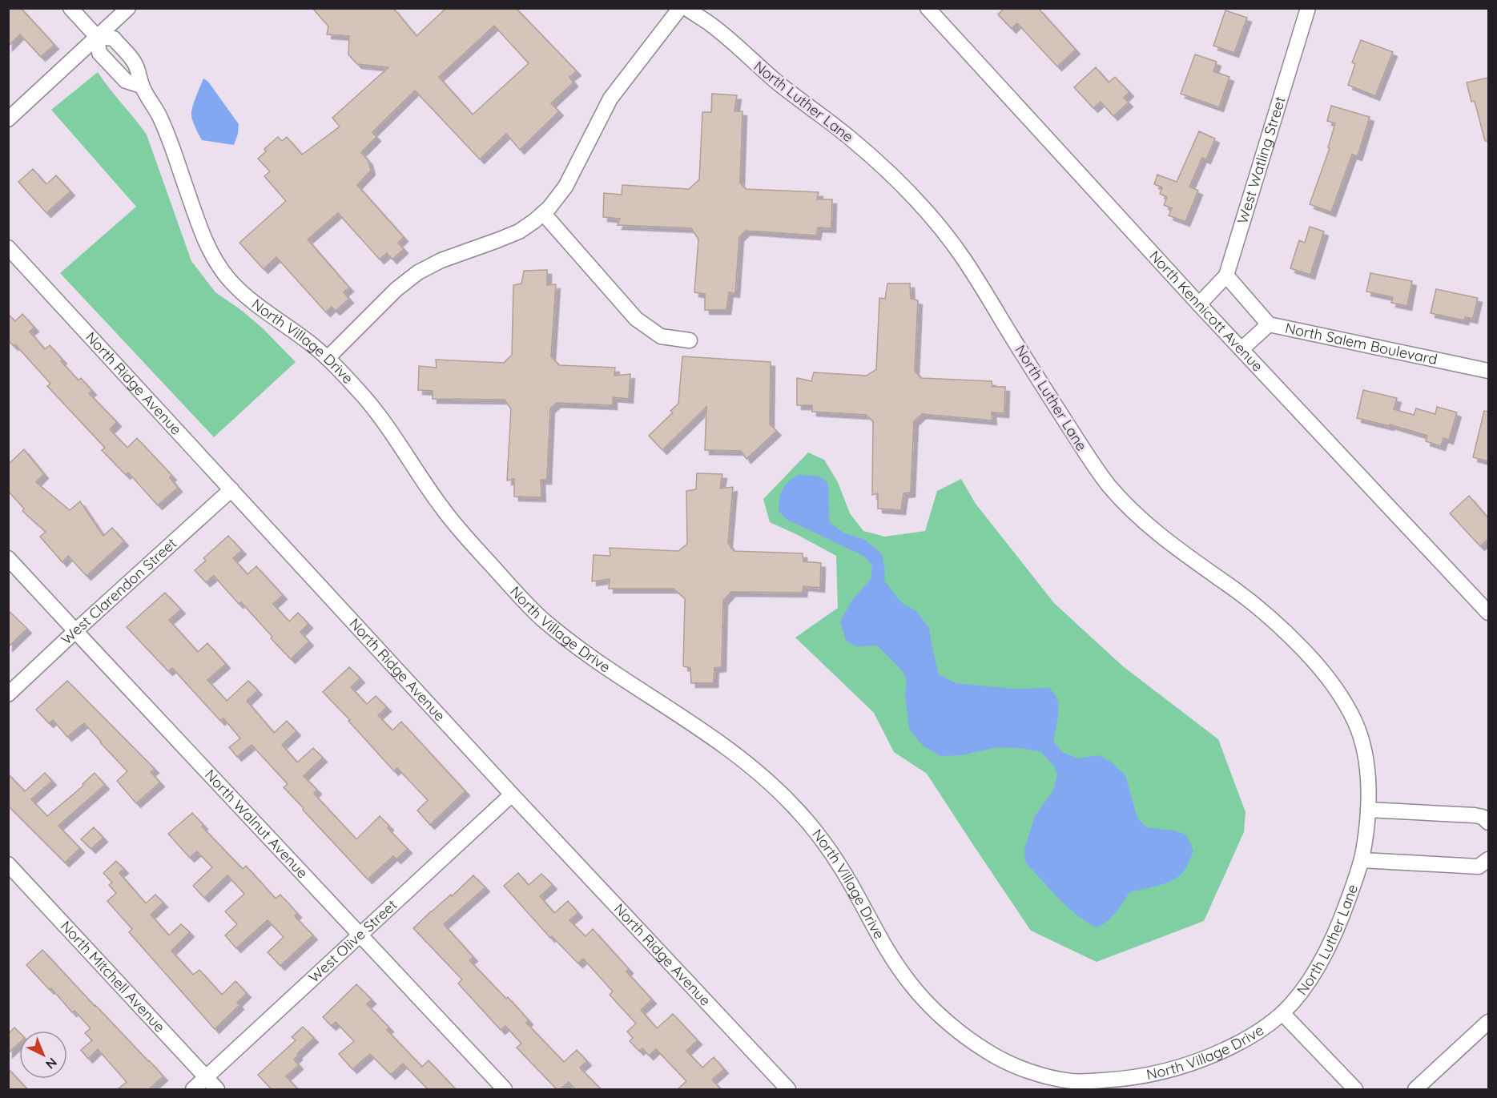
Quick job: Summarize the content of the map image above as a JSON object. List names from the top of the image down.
{
  "streets": {
    "street": [
      "North Luther Lane",
      "West Watling Street",
      "North Kennicott Avenue",
      "North Village Drive",
      "North Salem Boulevard",
      "North Ridge Avenue",
      "West Clarendon Street",
      "North Walnut Avenue",
      "West Olive Street",
      "North Mitchell Avenue"
    ]
  },
  "crossings": [
    ["North Luther Lane", "North Village Drive"],
    ["West Watling Street", "North Kennicott Avenue"],
    ["North Kennicott Avenue", "North Salem Boulevard"],
    ["North Ridge Avenue", "West Clarendon Street"],
    ["North Ridge Avenue", "West Olive Street"],
    ["West Clarendon Street", "North Walnut Avenue"],
    ["North Walnut Avenue", "West Olive Street"],
    ["West Olive Street", "North Mitchell Avenue"]
  ],
  "north": "bottom right"
}
